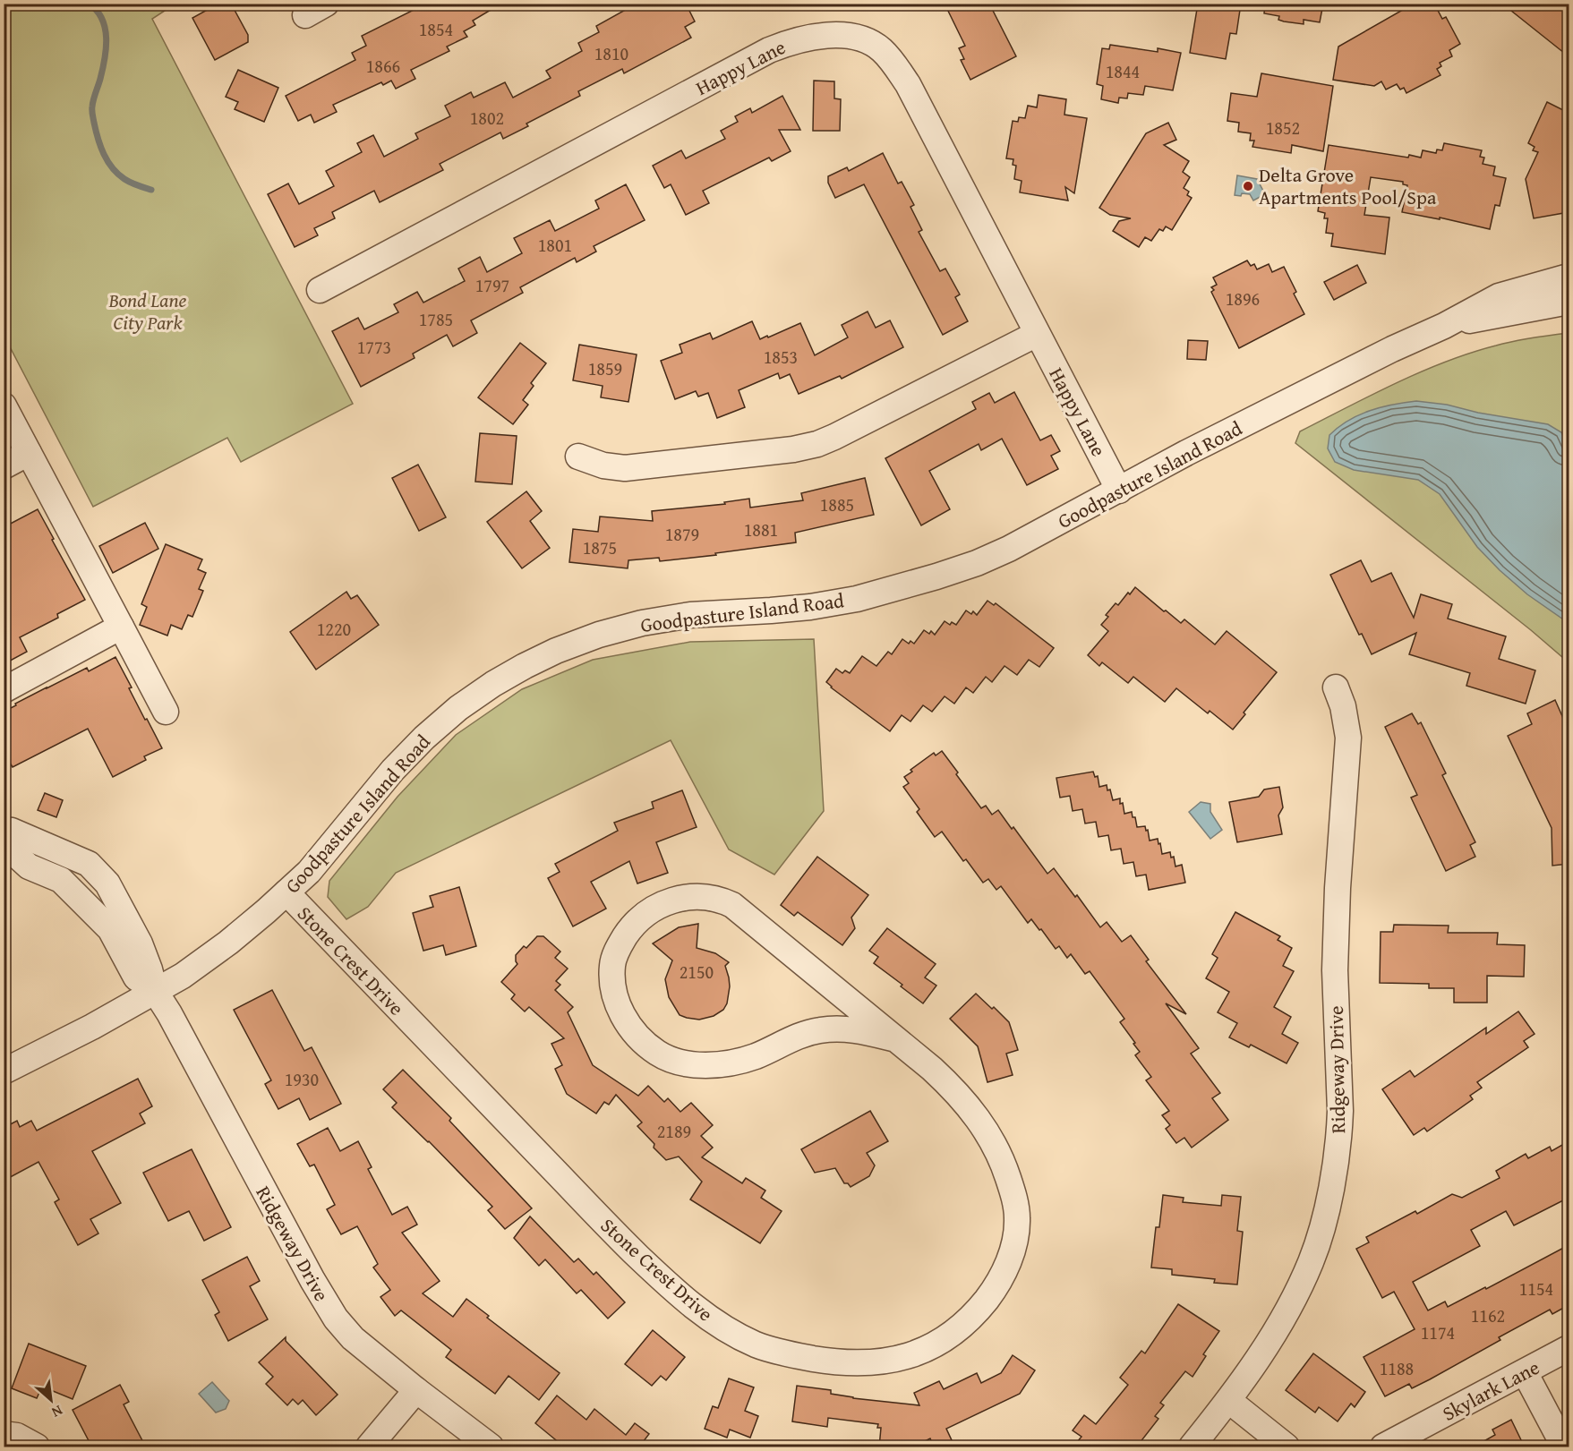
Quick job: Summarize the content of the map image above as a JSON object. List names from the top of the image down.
{
  "streets": {
    "street": [
      "Happy Lane",
      "Goodpasture Island Road",
      "Stone Crest Drive",
      "Ridgeway Drive",
      "Skylark Lane"
    ]
  },
  "crossings": [
    ["Happy Lane", "Goodpasture Island Road"],
    ["Goodpasture Island Road", "Stone Crest Drive"],
    ["Goodpasture Island Road", "Ridgeway Drive"]
  ],
  "parks": ["Bond Lane City Park"],
  "places": ["Delta Grove Apartments Pool/Spa"],
  "house_numbers": [
    "1854",
    "1810",
    "1866",
    "1844",
    "1802",
    "1852",
    "1801",
    "1797",
    "1896",
    "1785",
    "1773",
    "1853",
    "1859",
    "1885",
    "1881",
    "1879",
    "1875",
    "1220",
    "2150",
    "1930",
    "2189",
    "1154",
    "1162",
    "1174",
    "1188"
  ],
  "north": "bottom right"
}
